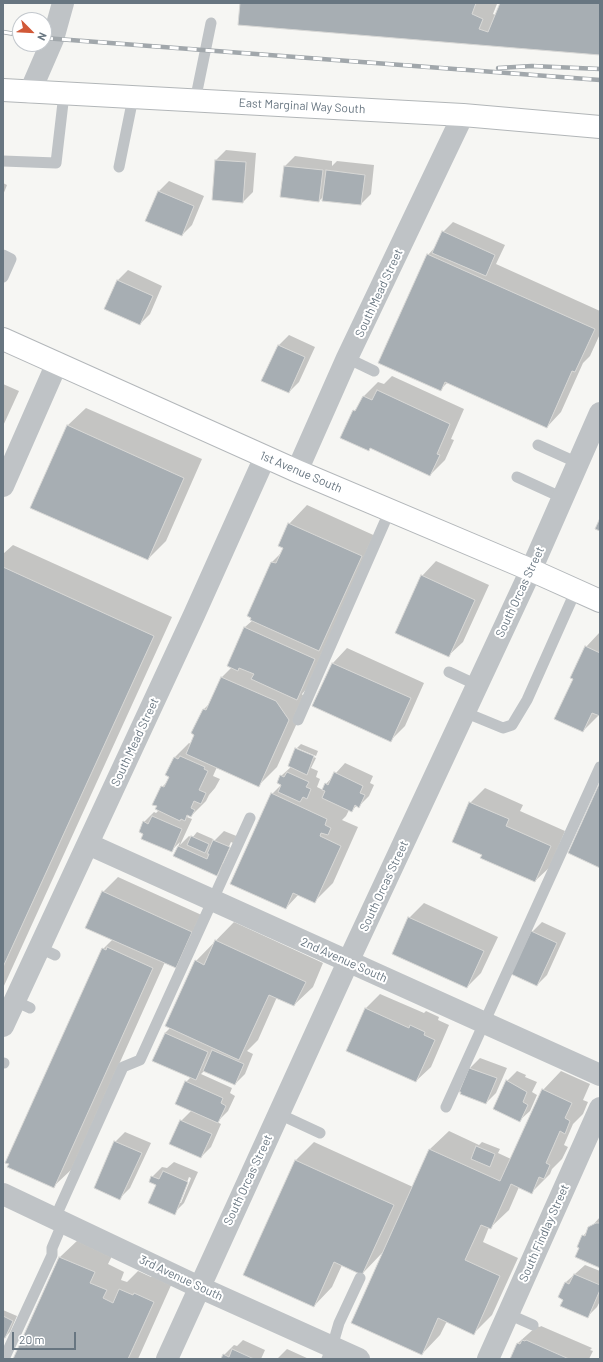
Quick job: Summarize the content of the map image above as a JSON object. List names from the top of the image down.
{
  "streets": {
    "main road": ["East Marginal Way South", "1st Avenue South"],
    "street": [
      "South Mead Street",
      "South Orcas Street",
      "2nd Avenue South",
      "South Findlay Street",
      "3rd Avenue South"
    ]
  },
  "crossings": [
    ["East Marginal Way South", "South Mead Street"],
    ["South Mead Street", "1st Avenue South"],
    ["South Mead Street", "2nd Avenue South"],
    ["1st Avenue South", "South Orcas Street"],
    ["South Orcas Street", "2nd Avenue South"],
    ["South Orcas Street", "3rd Avenue South"]
  ],
  "scale_bar": "20 m",
  "north": "bottom right"
}
